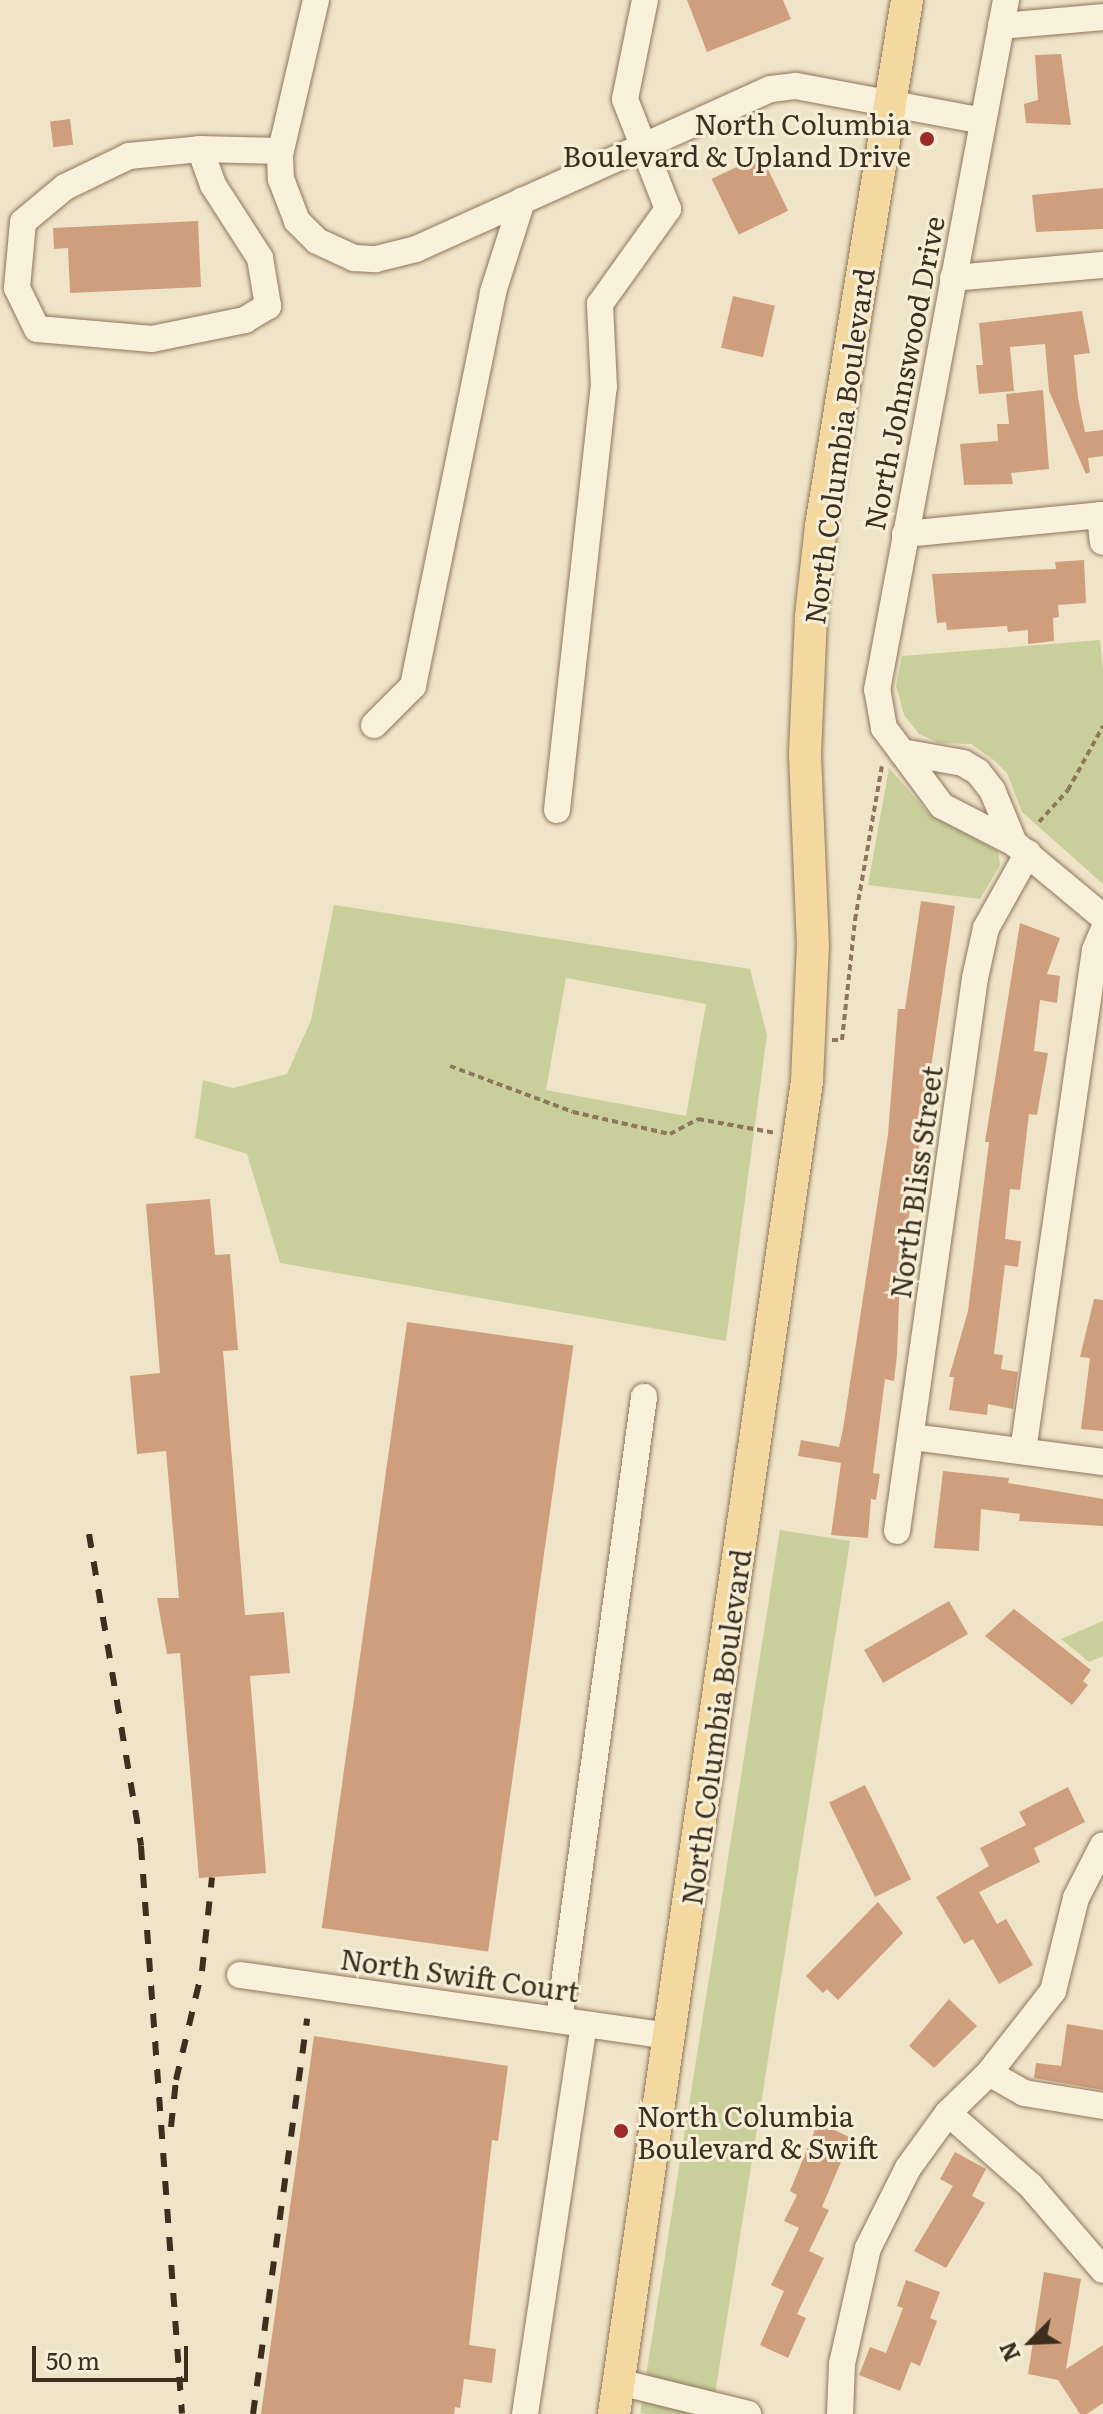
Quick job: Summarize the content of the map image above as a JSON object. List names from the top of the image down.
{
  "streets": {
    "main road": ["North Columbia Boulevard"],
    "street": ["North Johnswood Drive", "North Bliss Street", "North Swift Court"]
  },
  "crossings": [
    ["North Johnswood Drive", "North Bliss Street"],
    ["North Columbia Boulevard", "North Swift Court"]
  ],
  "places": ["North Columbia Boulevard & Upland Drive", "North Columbia Boulevard & Swift"],
  "scale_bar": "50 m",
  "north": "bottom left"
}
